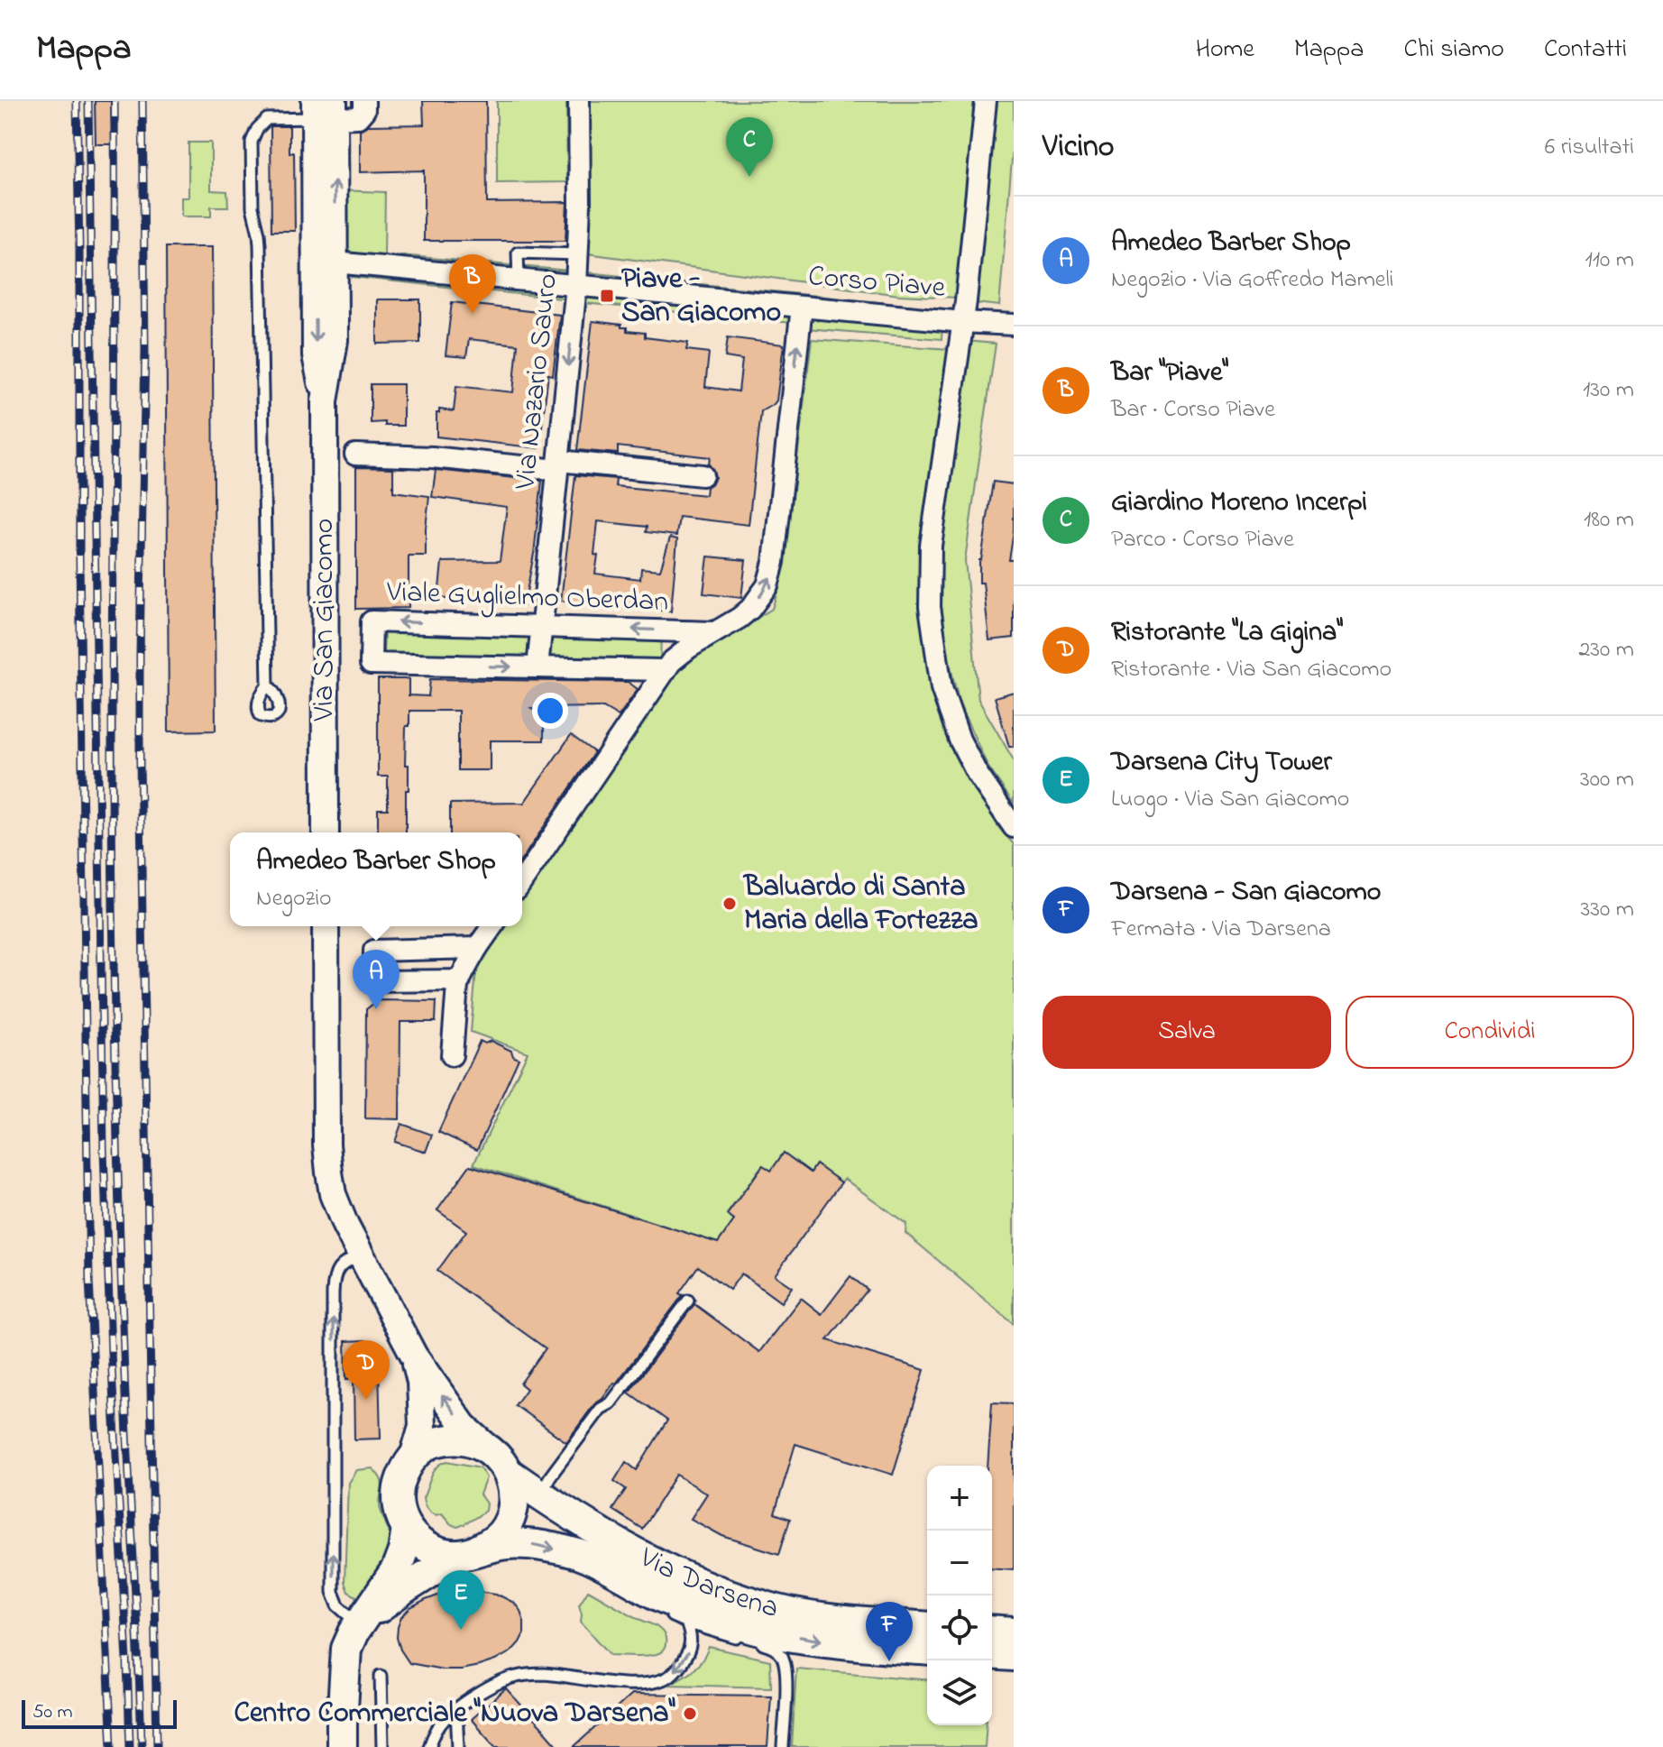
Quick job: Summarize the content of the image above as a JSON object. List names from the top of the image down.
{
  "streets": {
    "main road": ["Via Darsena"],
    "street": [
      "Corso Piave",
      "Via Nazario Sauro",
      "Viale Guglielmo Oberdan",
      "Via San Giacomo"
    ]
  },
  "crossings": [
    ["Corso Piave", "Via Nazario Sauro"],
    ["Corso Piave", "Via San Giacomo"],
    ["Via Nazario Sauro", "Viale Guglielmo Oberdan"]
  ],
  "places": {
    "transit": ["Piave - San Giacomo"],
    "other": ["Baluardo di Santa Maria della Fortezza", "Centro Commerciale \"Nuova Darsena\""]
  },
  "scale_bar": "50 m",
  "page": {
    "header": "Mappa",
    "nav": [
      "Home",
      "Mappa",
      "Chi siamo",
      "Contatti"
    ],
    "heading": ["Vicino", "6 risultati"],
    "pins": [
      "C",
      "B",
      "A",
      "D",
      "E",
      "F"
    ],
    "list": [
      {
        "mark": "A",
        "name": "Amedeo Barber Shop",
        "note": "Negozio · Via Goffredo Mameli",
        "value": "110 m"
      },
      {
        "mark": "B",
        "name": "Bar \"Piave\"",
        "note": "Bar · Corso Piave",
        "value": "130 m"
      },
      {
        "mark": "C",
        "name": "Giardino Moreno Incerpi",
        "note": "Parco · Corso Piave",
        "value": "180 m"
      },
      {
        "mark": "D",
        "name": "Ristorante \"La Gigina\"",
        "note": "Ristorante · Via San Giacomo",
        "value": "230 m"
      },
      {
        "mark": "E",
        "name": "Darsena City Tower",
        "note": "Luogo · Via San Giacomo",
        "value": "300 m"
      },
      {
        "mark": "F",
        "name": "Darsena - San Giacomo",
        "note": "Fermata · Via Darsena",
        "value": "330 m"
      }
    ],
    "popup": ["Amedeo Barber Shop", "Negozio"],
    "buttons": ["Salva", "Condividi"],
    "map_buttons": ["+", "−"],
    "scale": "50 m"
  }
}
